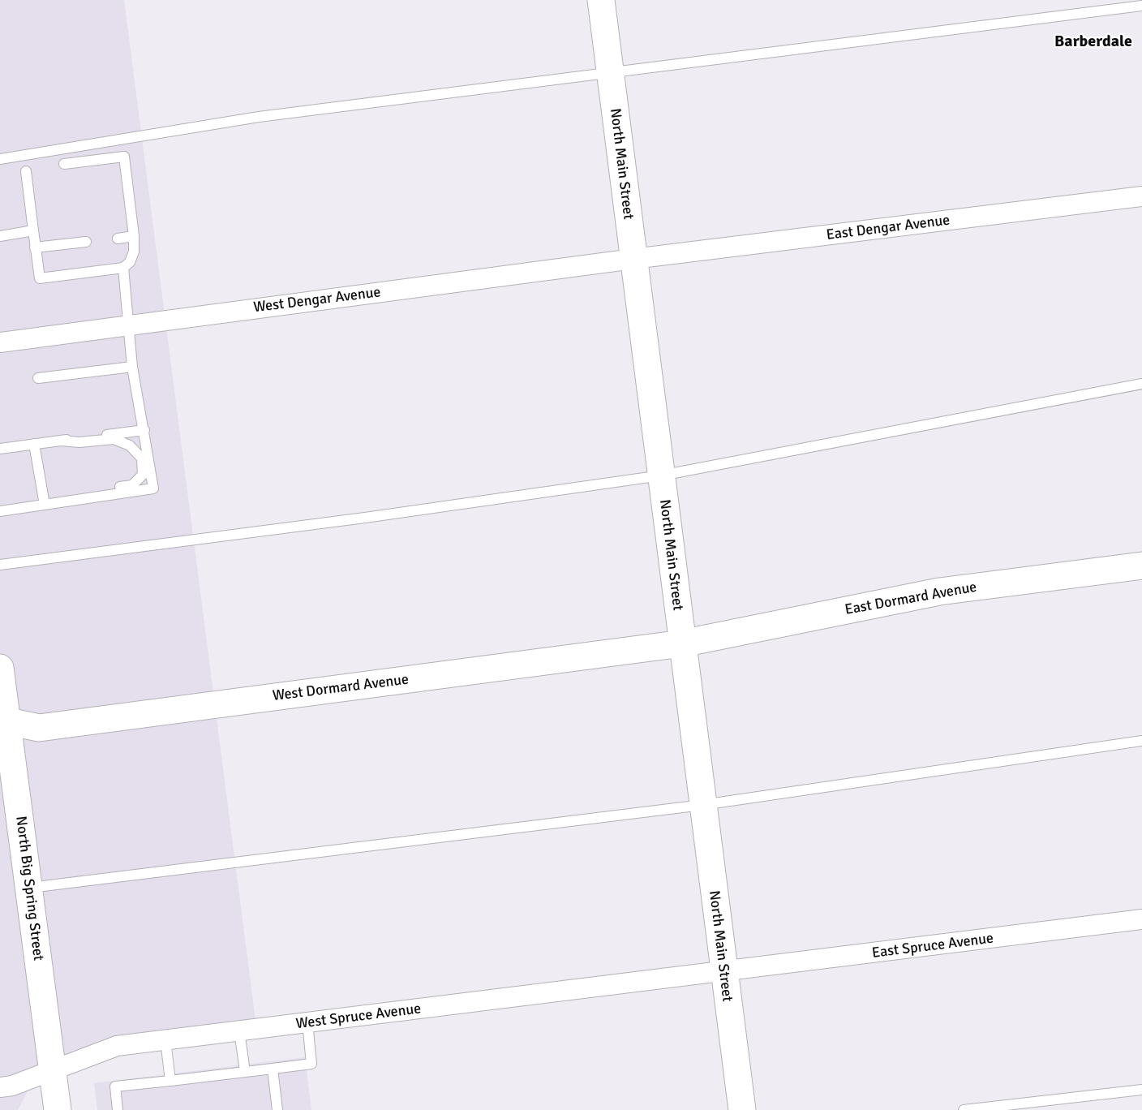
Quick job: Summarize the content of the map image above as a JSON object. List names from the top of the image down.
{
  "streets": {
    "main road": [
      "North Main Street",
      "East Dormard Avenue",
      "West Dormard Avenue",
      "North Big Spring Street"
    ],
    "street": [
      "East Dengar Avenue",
      "West Dengar Avenue",
      "East Spruce Avenue",
      "West Spruce Avenue"
    ]
  },
  "crossings": [
    ["North Main Street", "East Dengar Avenue"],
    ["North Main Street", "West Dengar Avenue"],
    ["North Main Street", "East Dormard Avenue"],
    ["North Main Street", "West Dormard Avenue"],
    ["North Main Street", "East Spruce Avenue"],
    ["North Main Street", "West Spruce Avenue"],
    ["East Dengar Avenue", "West Dengar Avenue"],
    ["East Dormard Avenue", "West Dormard Avenue"],
    ["West Dormard Avenue", "North Big Spring Street"],
    ["North Big Spring Street", "West Spruce Avenue"],
    ["East Spruce Avenue", "West Spruce Avenue"]
  ],
  "districts": ["Barberdale"]
}
